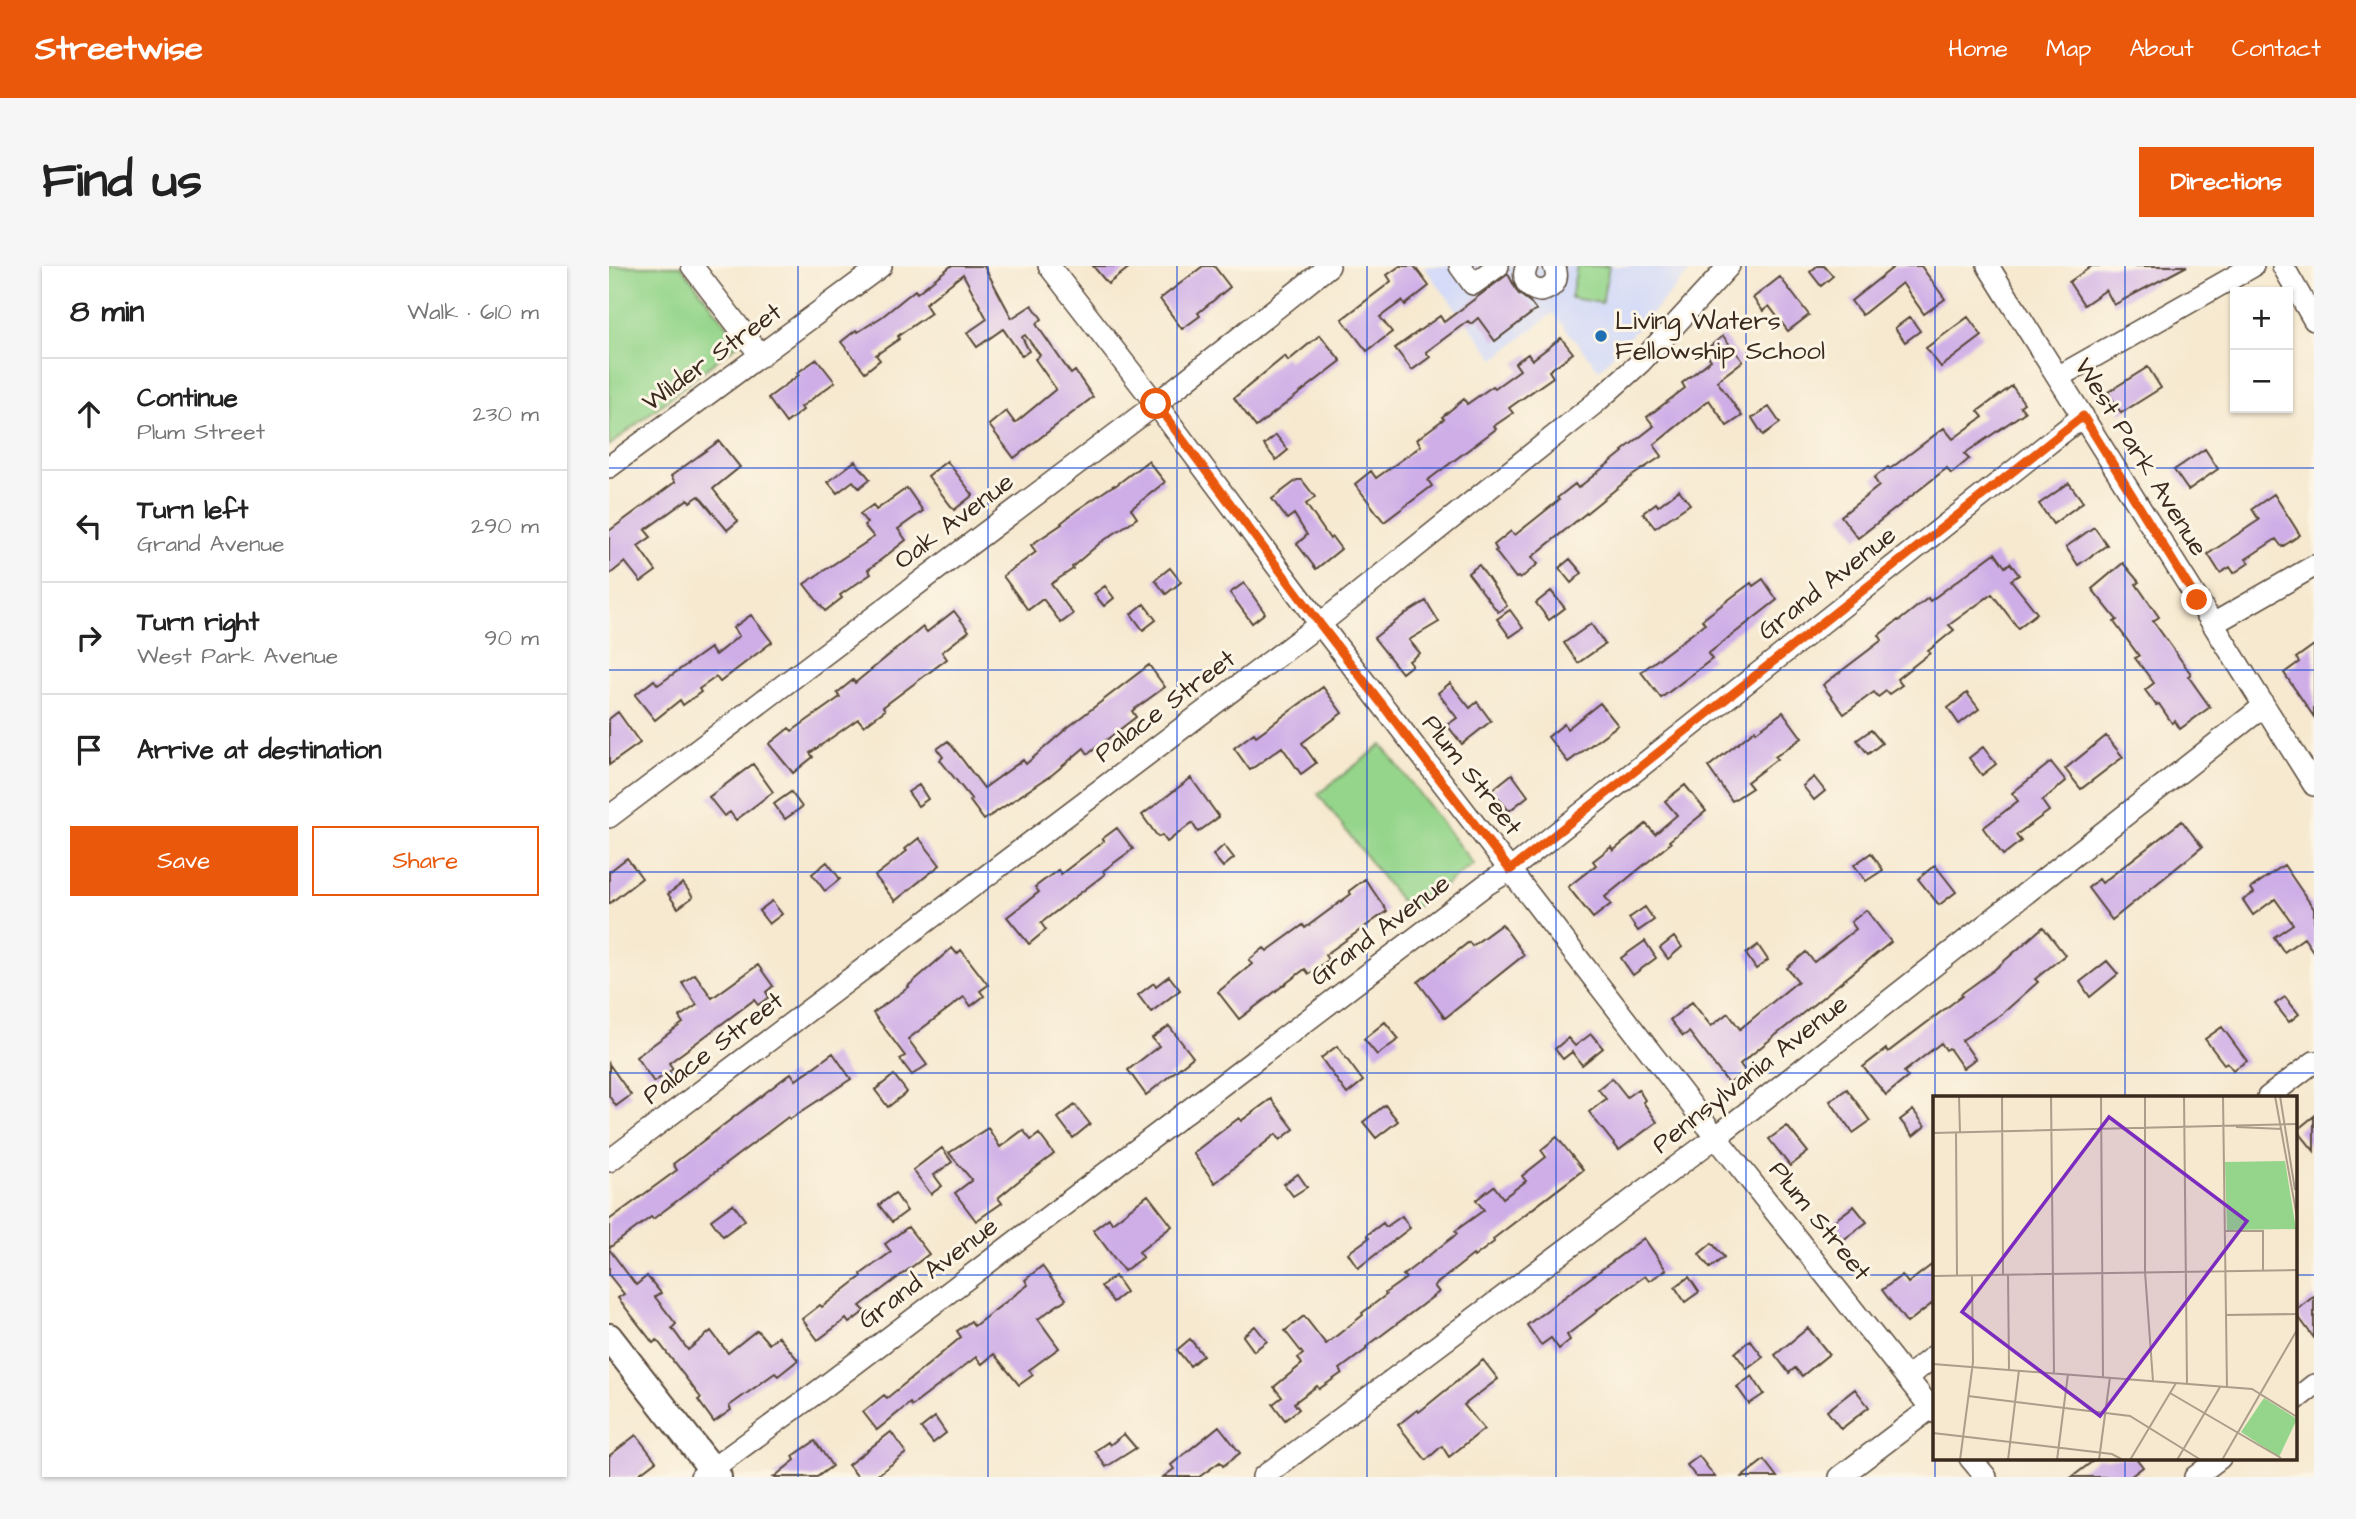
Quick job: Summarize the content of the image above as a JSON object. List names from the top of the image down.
{
  "streets": {
    "street": [
      "Wilder Street",
      "West Park Avenue",
      "Oak Avenue",
      "Grand Avenue",
      "Palace Street",
      "Plum Street",
      "Pennsylvania Avenue"
    ]
  },
  "crossings": [
    ["West Park Avenue", "Grand Avenue"],
    ["West Park Avenue", "Pennsylvania Avenue"],
    ["Oak Avenue", "Plum Street"],
    ["Grand Avenue", "Plum Street"],
    ["Palace Street", "Plum Street"],
    ["Plum Street", "Pennsylvania Avenue"]
  ],
  "places": ["Living Waters Fellowship School"],
  "page": {
    "header": "Streetwise",
    "nav": [
      "Home",
      "Map",
      "About",
      "Contact"
    ],
    "buttons": [
      "Directions",
      ["Save", "Share"]
    ],
    "title": "Find us",
    "heading": ["8 min", "Walk · 610 m"],
    "map_buttons": ["+", "−"],
    "list": [
      ["Continue", "Plum Street", "230 m"],
      ["Turn left", "Grand Avenue", "290 m"],
      ["Turn right", "West Park Avenue", "90 m"],
      "Arrive at destination"
    ]
  }
}
